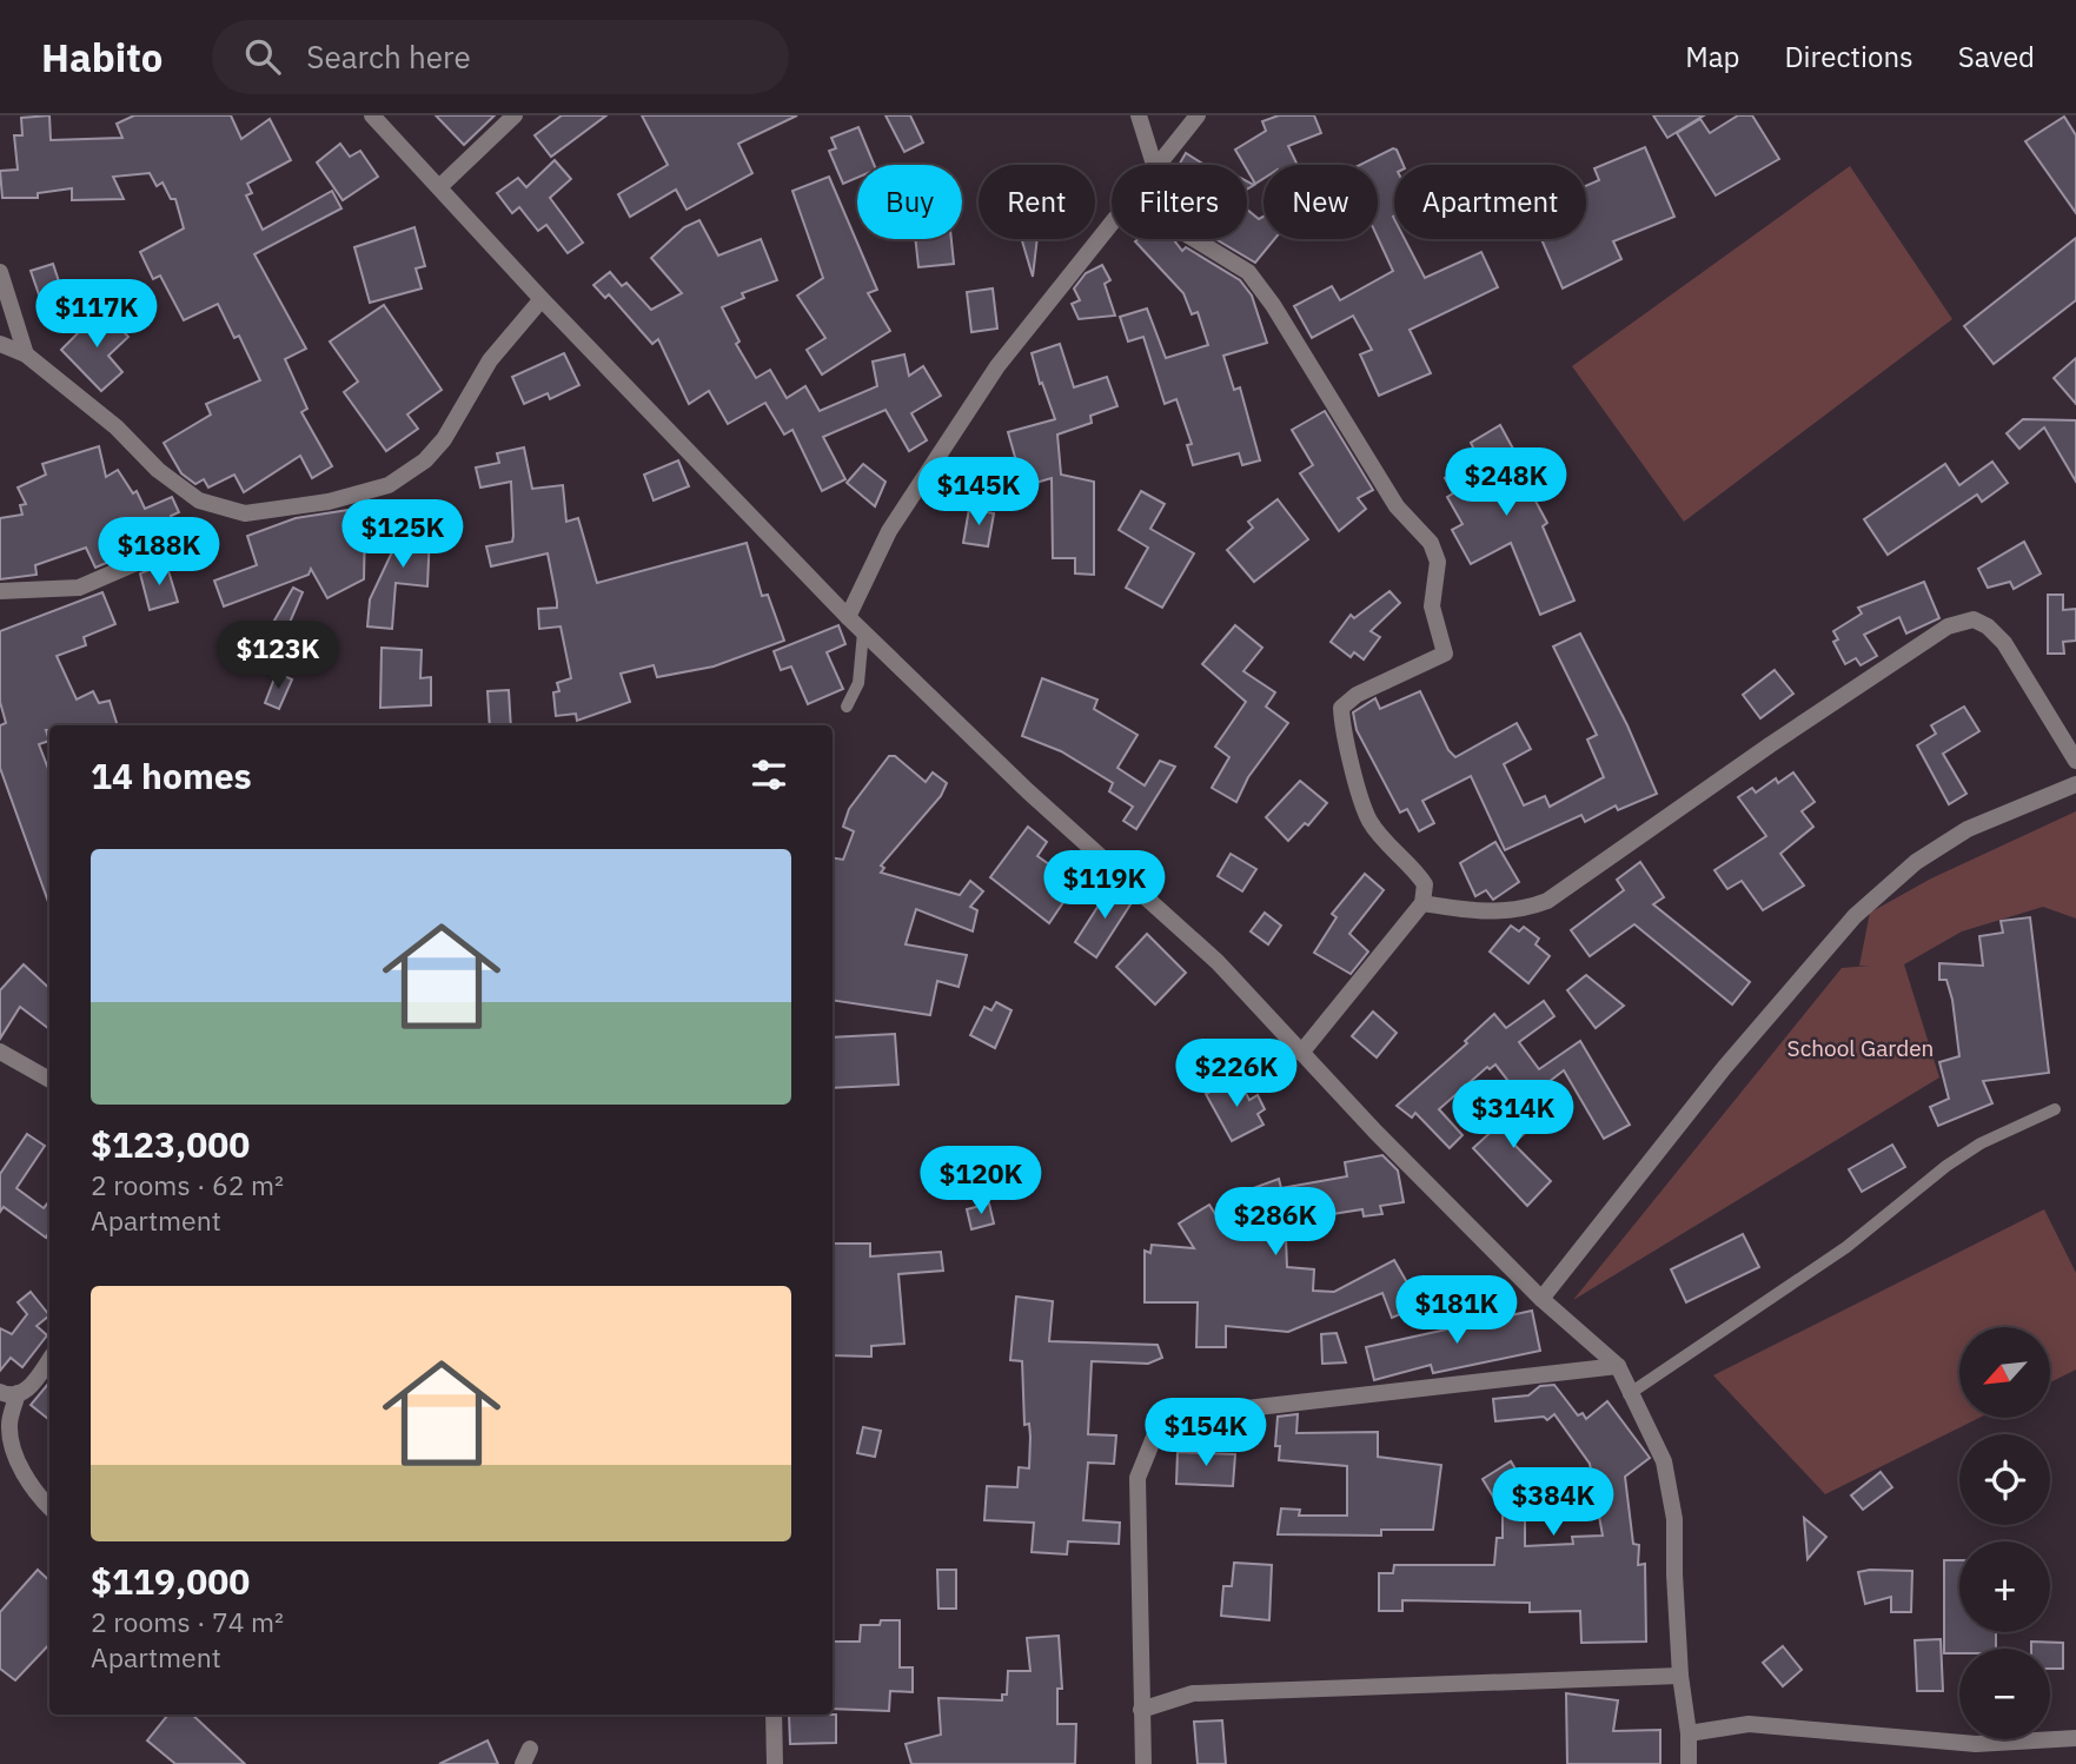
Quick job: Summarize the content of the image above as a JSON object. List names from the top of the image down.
{
  "parks": ["School Garden"],
  "north": "bottom left",
  "page": {
    "header": "Habito",
    "search": "Search here",
    "nav": ["Map", "Directions", "Saved"],
    "chip": [
      "Buy",
      "Rent",
      "Filters",
      "New",
      "Apartment"
    ],
    "price": [
      "$117K",
      "$248K",
      "$145K",
      "$125K",
      "$188K",
      "$123K",
      "$119K",
      "$226K",
      "$314K",
      "$120K",
      "$286K",
      "$181K",
      "$154K",
      "$384K"
    ],
    "heading": "14 homes",
    "list": [
      {
        "name": "$123,000",
        "note": "2 rooms · 62 m² · Apartment"
      },
      {
        "name": "$119,000",
        "note": "2 rooms · 74 m² · Apartment"
      }
    ],
    "map_buttons": ["+", "−"]
  }
}
